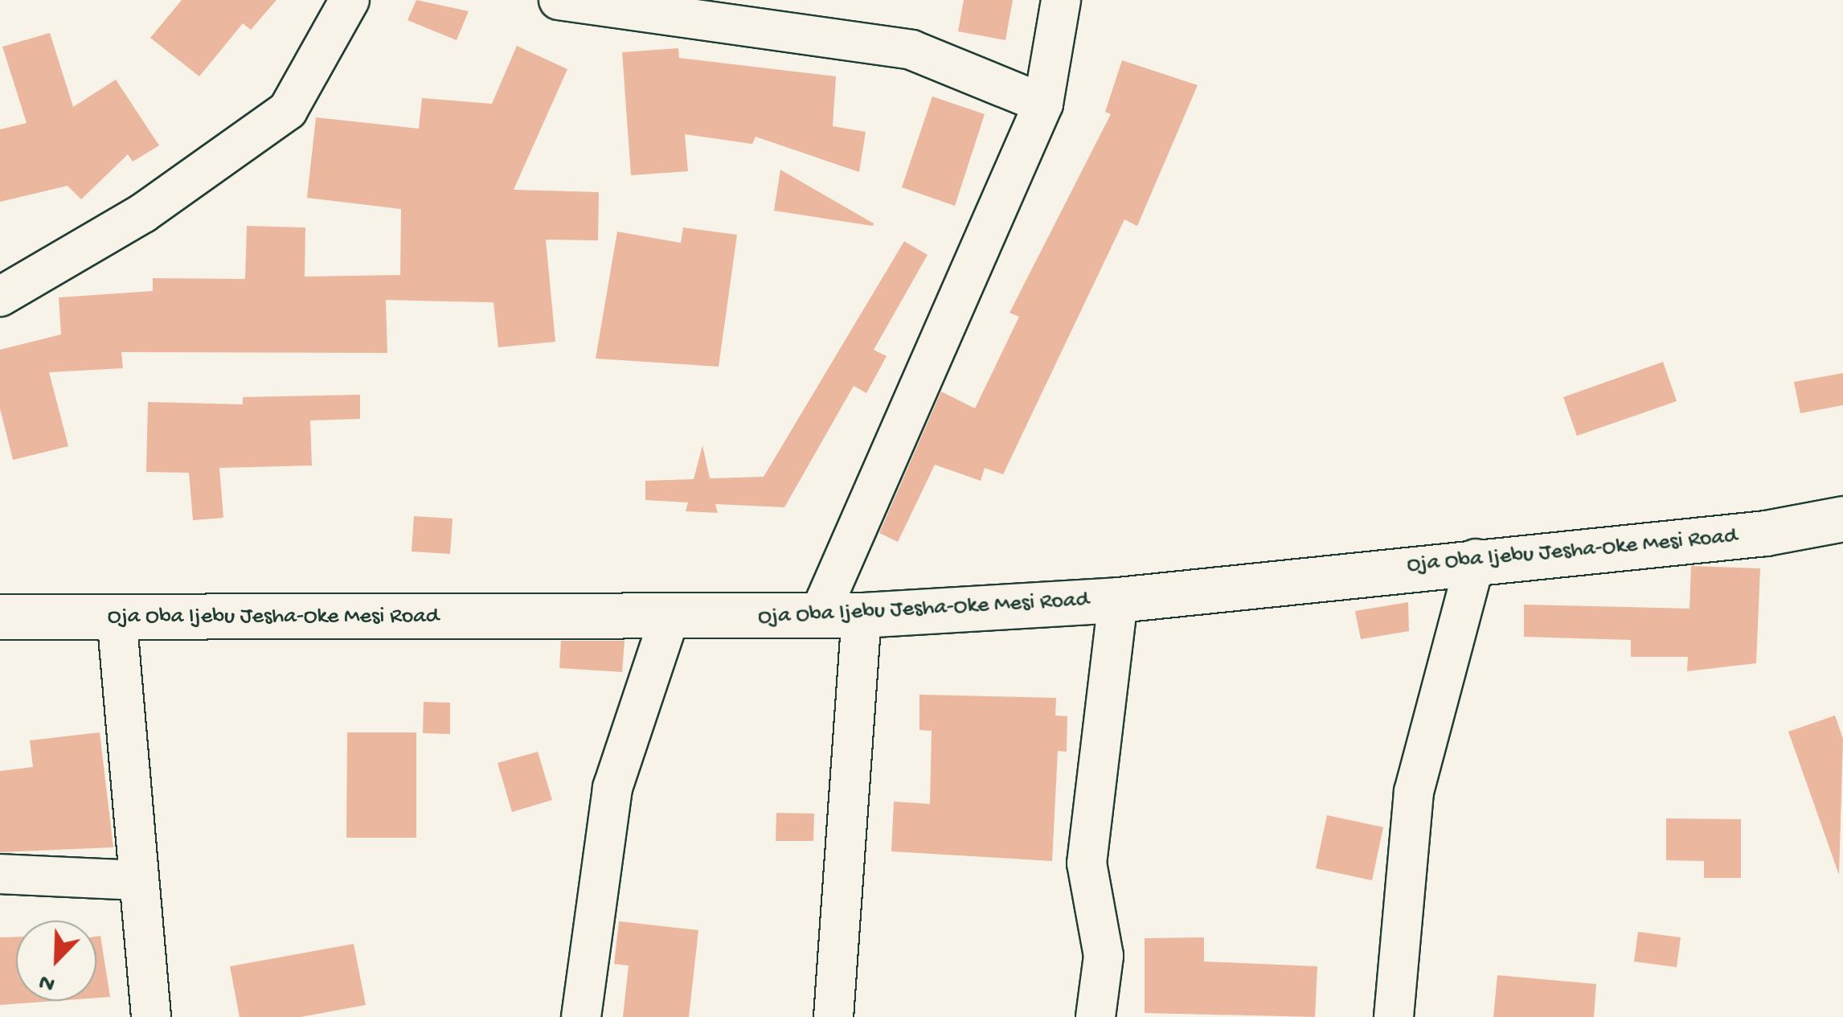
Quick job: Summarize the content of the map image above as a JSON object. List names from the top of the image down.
{
  "streets": {
    "main road": ["Oja Oba Ijebu Jesha-Oke Mesi Road"]
  },
  "north": "bottom left"
}
